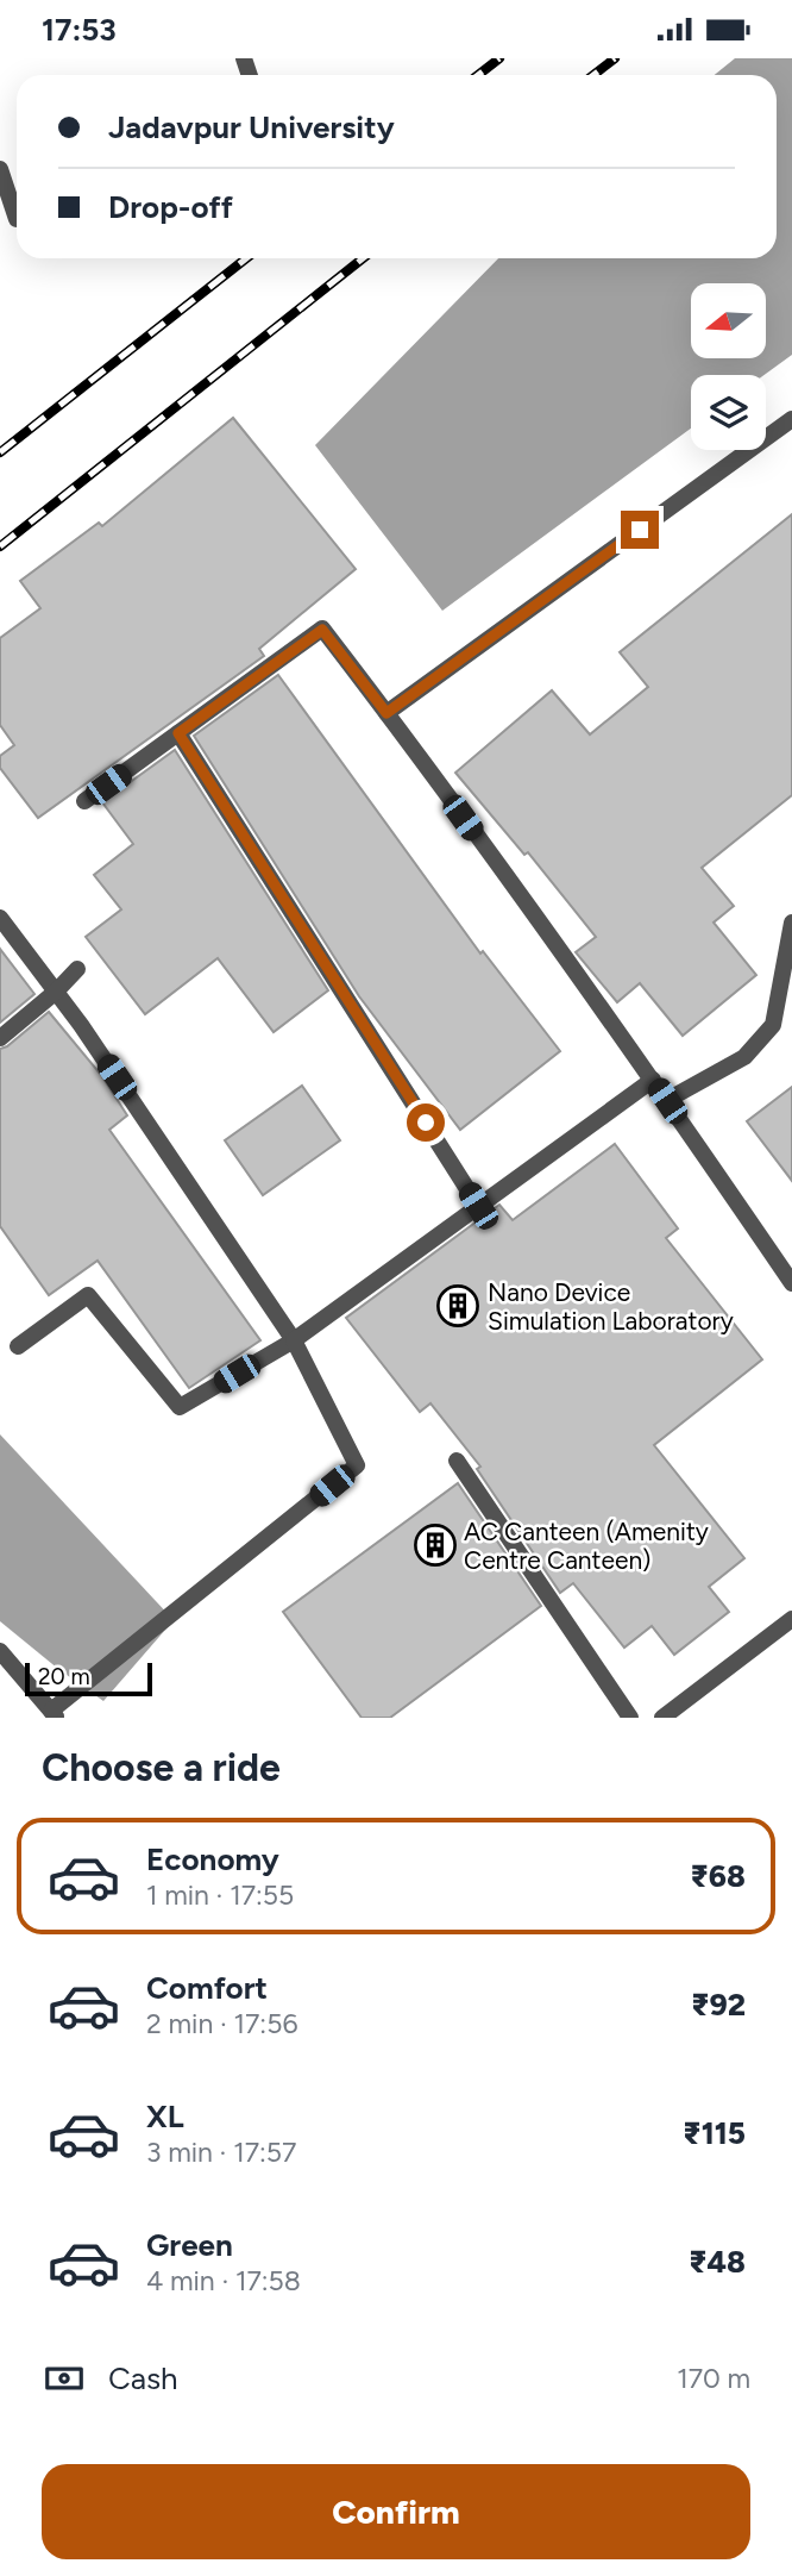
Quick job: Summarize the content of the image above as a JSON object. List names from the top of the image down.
{
  "places": {
    "building": ["Nano Device Simulation Laboratory", "AC Canteen (Amenity Centre Canteen)"]
  },
  "scale_bar": "20 m",
  "north": "left",
  "page": {
    "status": "17:53",
    "banner": ["Jadavpur University", "Drop-off"],
    "scale": "20 m",
    "heading": "Choose a ride",
    "list": [
      {
        "name": "Economy",
        "note": "1 min · 17:55",
        "value": "₹68"
      },
      {
        "name": "Comfort",
        "note": "2 min · 17:56",
        "value": "₹92"
      },
      {
        "name": "XL",
        "note": "3 min · 17:57",
        "value": "₹115"
      },
      {
        "name": "Green",
        "note": "4 min · 17:58",
        "value": "₹48"
      }
    ],
    "pay": ["Cash", "170 m"],
    "buttons": "Confirm"
  }
}
